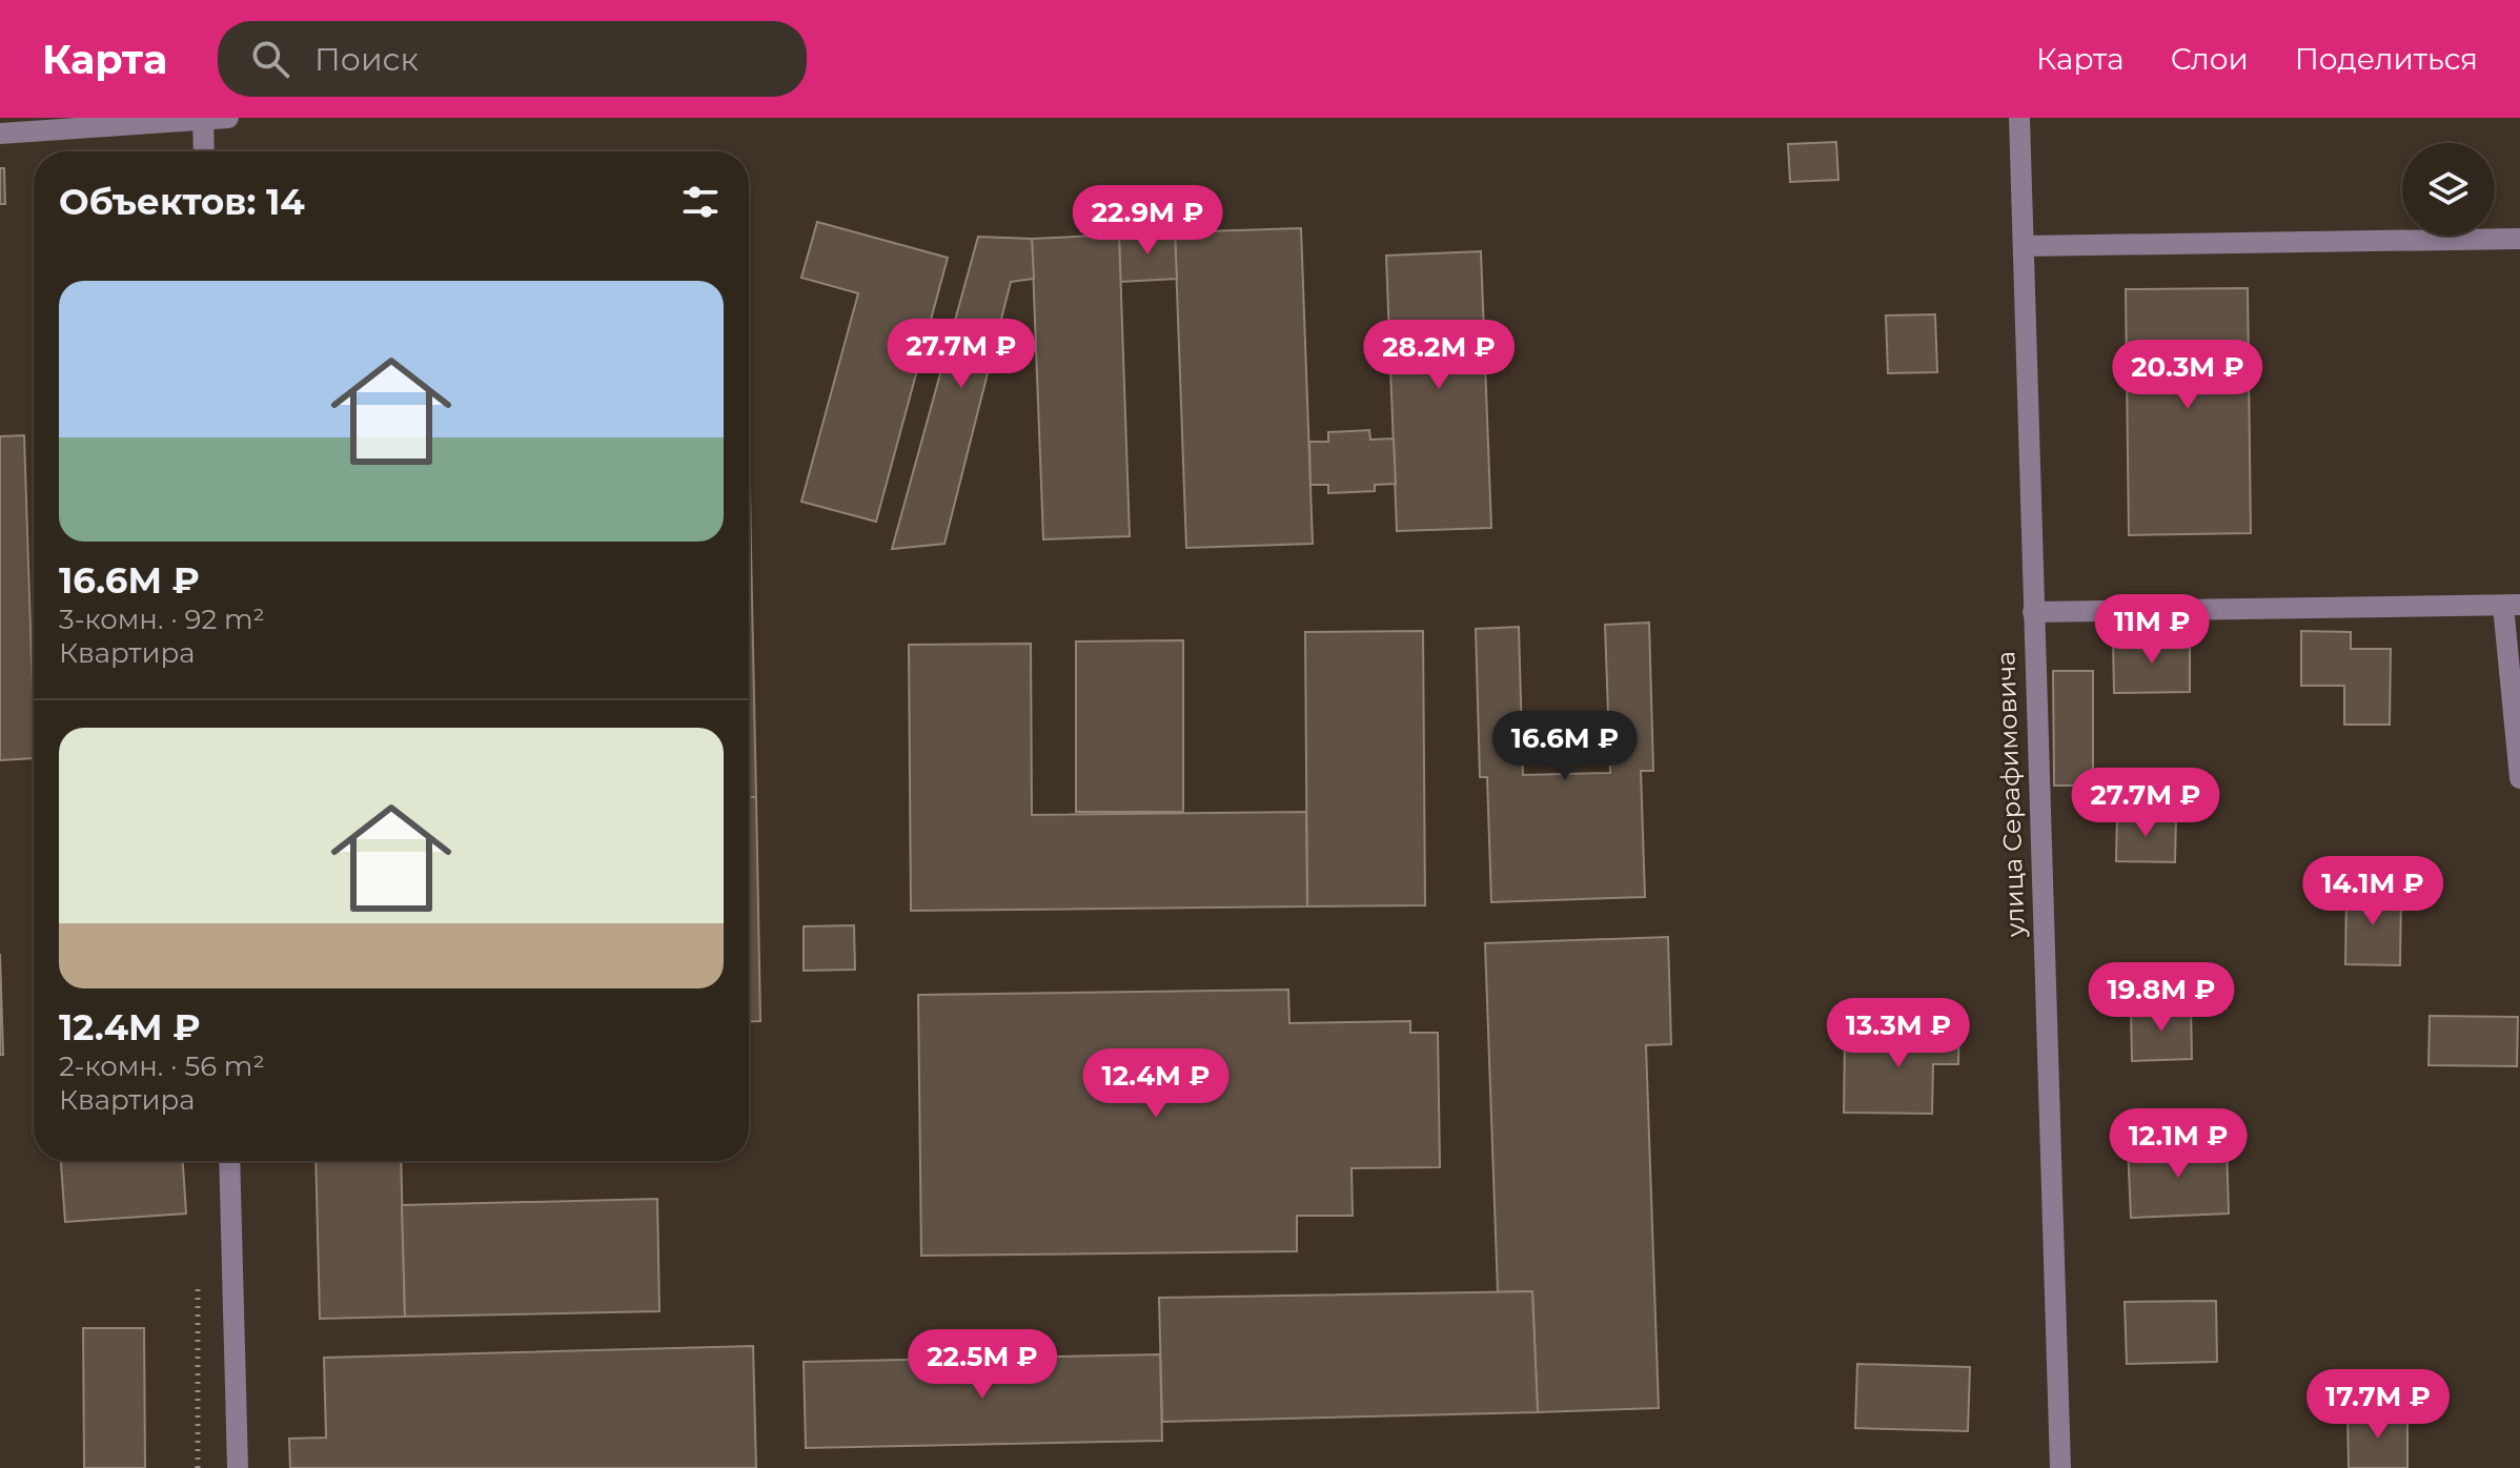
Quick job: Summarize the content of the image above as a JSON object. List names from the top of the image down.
{
  "streets": {
    "street": ["улица Серафимовича"]
  },
  "page": {
    "header": "Карта",
    "search": "Поиск",
    "nav": ["Карта", "Слои", "Поделиться"],
    "heading": "Объектов: 14",
    "price": [
      "22.9M ₽",
      "27.7M ₽",
      "28.2M ₽",
      "20.3M ₽",
      "11M ₽",
      "16.6M ₽",
      "27.7M ₽",
      "14.1M ₽",
      "19.8M ₽",
      "13.3M ₽",
      "12.4M ₽",
      "12.1M ₽",
      "22.5M ₽",
      "17.7M ₽"
    ],
    "list": [
      {
        "name": "16.6M ₽",
        "note": "3-комн. · 92 m² · Квартира"
      },
      {
        "name": "12.4M ₽",
        "note": "2-комн. · 56 m² · Квартира"
      }
    ]
  }
}
